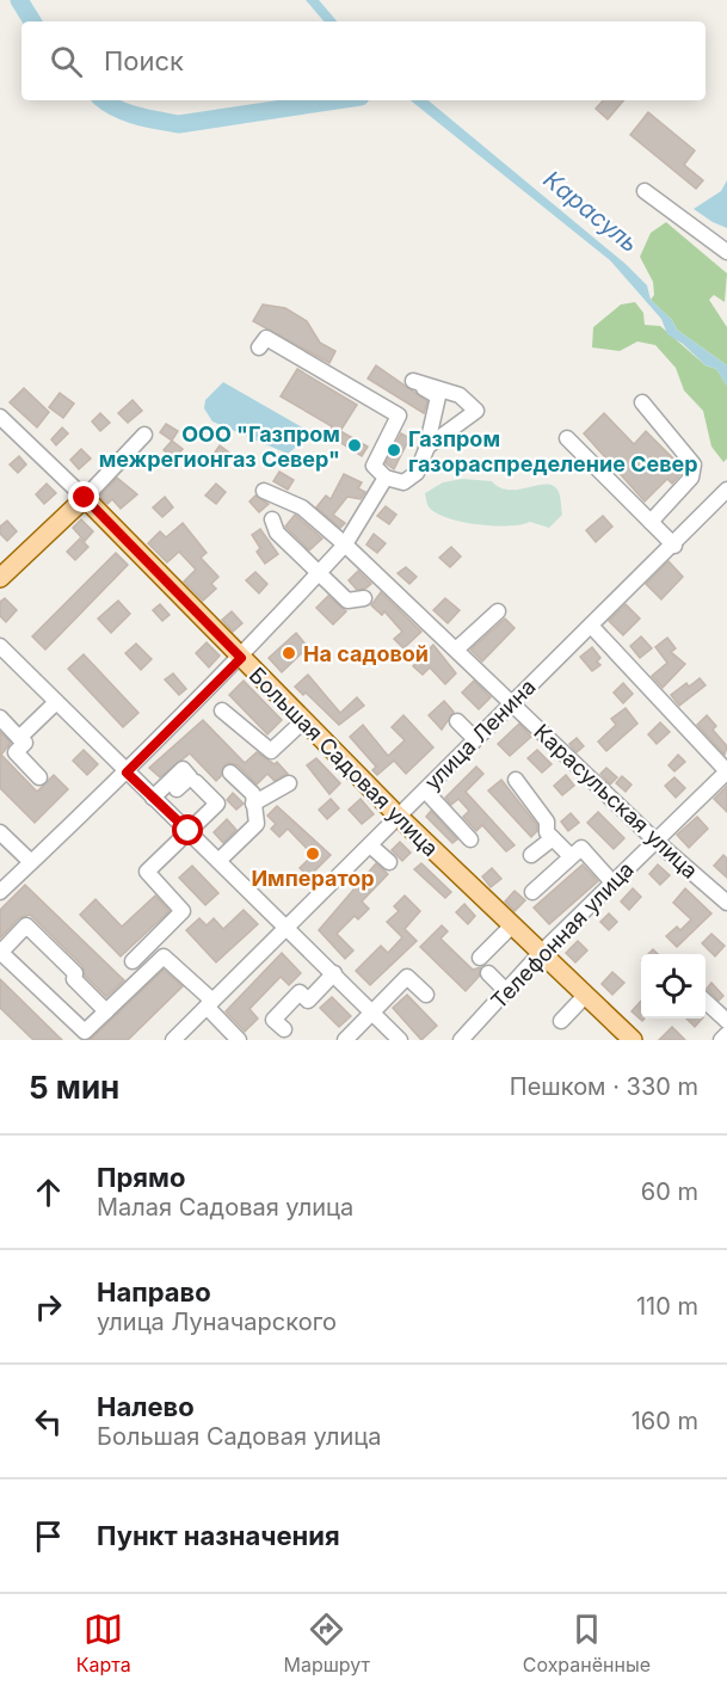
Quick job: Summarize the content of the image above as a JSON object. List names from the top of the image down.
{
  "streets": {
    "main road": ["Большая Садовая улица"],
    "street": ["улица Ленина", "Карасульская улица", "Телефонная улица"]
  },
  "crossings": [
    ["улица Ленина", "Большая Садовая улица"],
    ["улица Ленина", "Карасульская улица"],
    ["Большая Садовая улица", "Телефонная улица"],
    ["Карасульская улица", "Телефонная улица"]
  ],
  "water": ["Карасуль"],
  "places": [
    "ООО \"Газпром межрегионгаз Север\"",
    "Газпром газораспределение Север",
    "На садовой",
    "Император"
  ],
  "page": {
    "search": "Поиск",
    "heading": ["5 мин", "Пешком · 330 m"],
    "list": [
      ["Прямо", "Малая Садовая улица", "60 m"],
      ["Направо", "улица Луначарского", "110 m"],
      ["Налево", "Большая Садовая улица", "160 m"],
      "Пункт назначения"
    ],
    "nav": ["Карта", "Маршрут", "Сохранённые"]
  }
}
